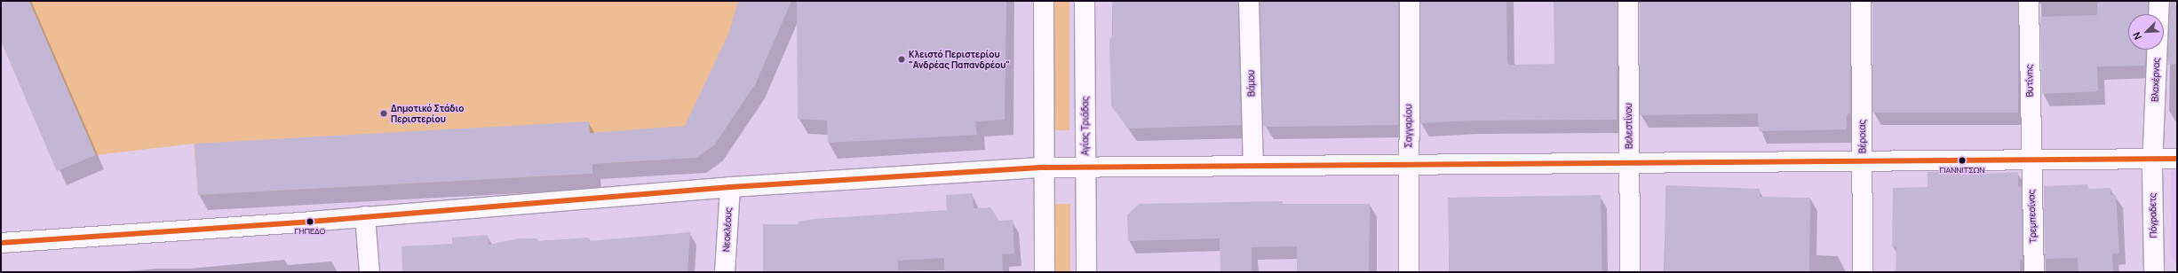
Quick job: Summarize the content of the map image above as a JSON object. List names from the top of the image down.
{
  "streets": {
    "street": [
      "Βλαχέρνας",
      "Βυτίνης",
      "Βάμου",
      "Αγίας Τριάδας",
      "Σαγγαρίου",
      "Βελεστίνου",
      "Βέροιας",
      "Πόγραδετς",
      "Τρεμπεσίνας",
      "Νεοκλέους"
    ]
  },
  "crossings": [
    ["Βλαχέρνας", "Πόγραδετς"],
    ["Βυτίνης", "Τρεμπεσίνας"]
  ],
  "places": [
    "Κλειστό Περιστερίου \"Ανδρέας Παπανδρέου\"",
    "Δημοτικό Στάδιο Περιστερίου",
    "ΓΙΑΝΝΙΤΣΩΝ",
    "ΓΗΠΕΔΟ"
  ],
  "north": "bottom left"
}
